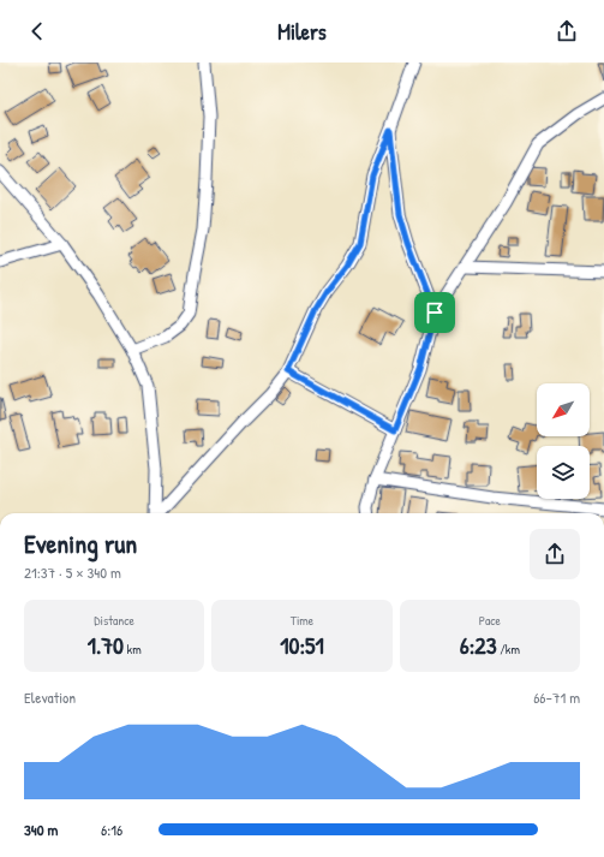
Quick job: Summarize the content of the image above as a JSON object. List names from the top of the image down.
{
  "north": "bottom left",
  "page": {
    "header": "Milers",
    "heading": ["Evening run", "21:37 · 5 × 340 m"],
    "stats": [
      ["Distance", "1.70 km"],
      ["Time", "10:51"],
      ["Pace", "6:23 /km"]
    ],
    "chart": ["Elevation", "66–71 m"],
    "list": [
      {
        "name": "340 m",
        "note": "6:16"
      }
    ]
  }
}
